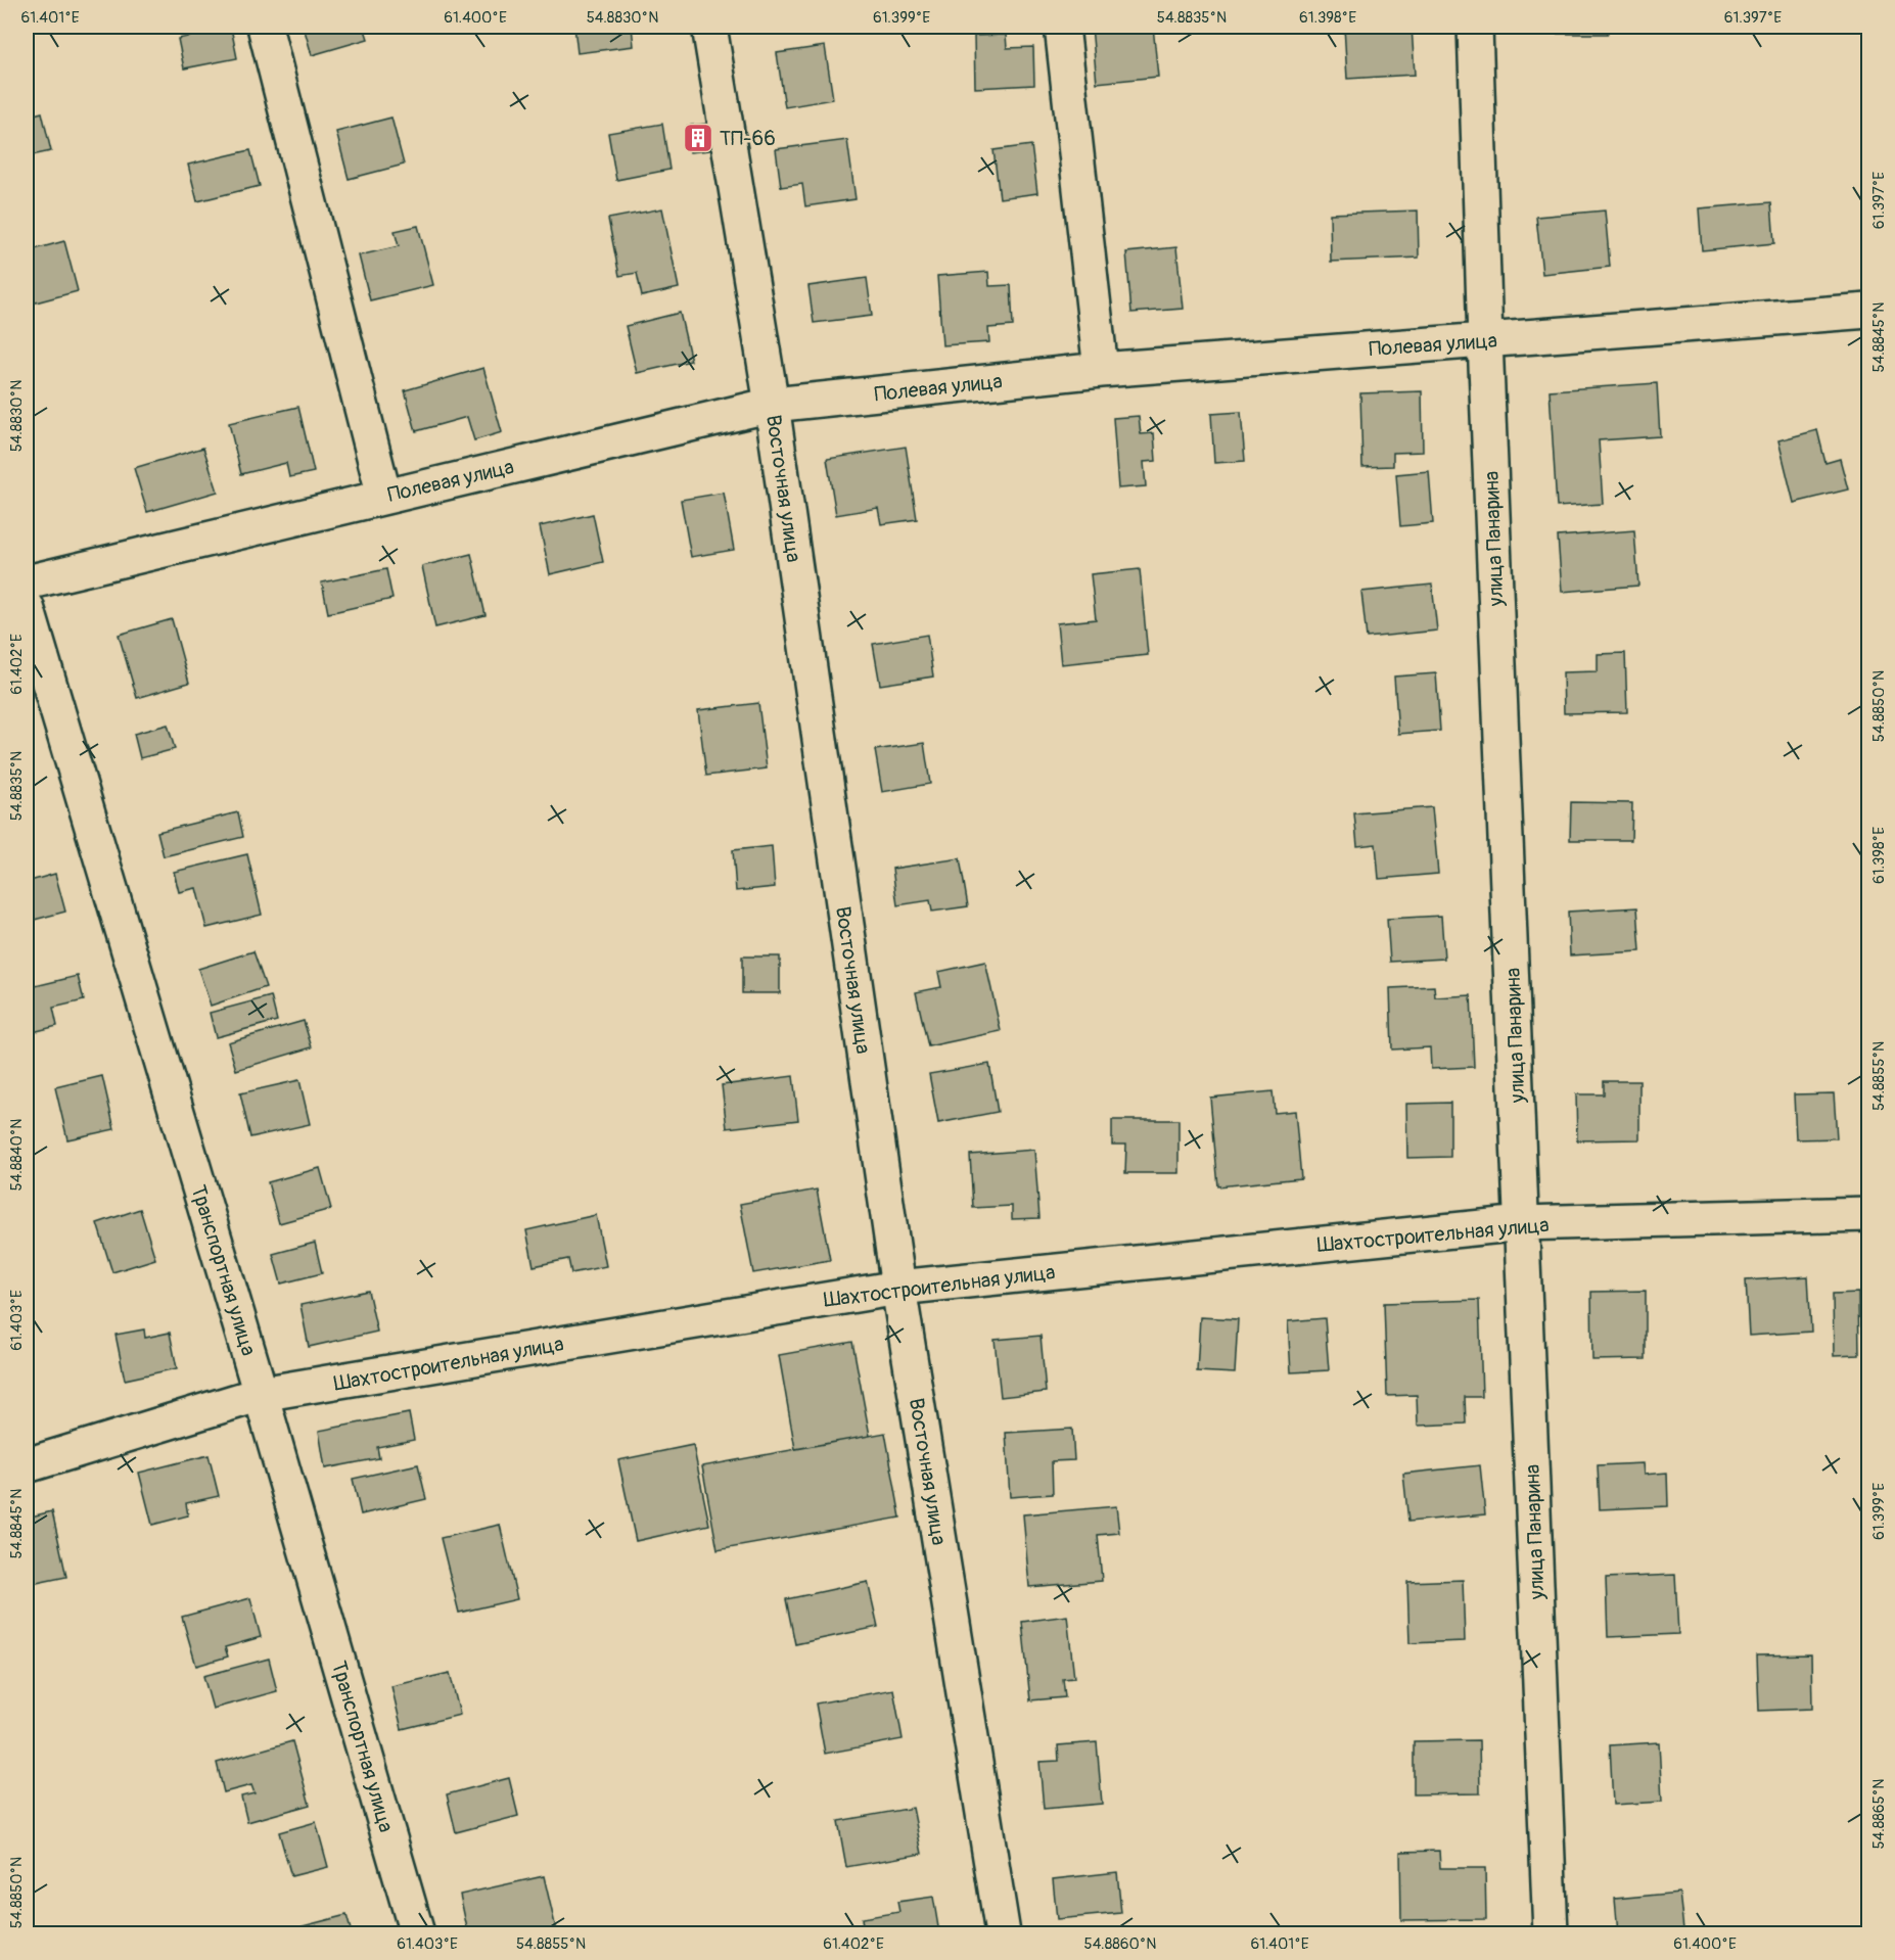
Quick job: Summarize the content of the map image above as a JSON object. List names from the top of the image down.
{
  "streets": {
    "street": [
      "Полевая улица",
      "Восточная улица",
      "улица Панарина",
      "Шахтостроительная улица",
      "Транспортная улица"
    ]
  },
  "crossings": [
    ["Полевая улица", "Восточная улица"],
    ["Полевая улица", "улица Панарина"],
    ["Восточная улица", "Шахтостроительная улица"],
    ["улица Панарина", "Шахтостроительная улица"],
    ["Шахтостроительная улица", "Транспортная улица"]
  ],
  "places": {
    "building": ["ТП-66"]
  },
  "coordinates": [
    "61.401°E",
    "61.400°E",
    "54.8830°N",
    "61.399°E",
    "54.8835°N",
    "61.398°E",
    "61.397°E",
    "54.8845°N",
    "61.402°E",
    "54.8850°N",
    "54.8855°N",
    "54.8840°N",
    "61.403°E",
    "54.8865°N",
    "54.8860°N"
  ]
}
